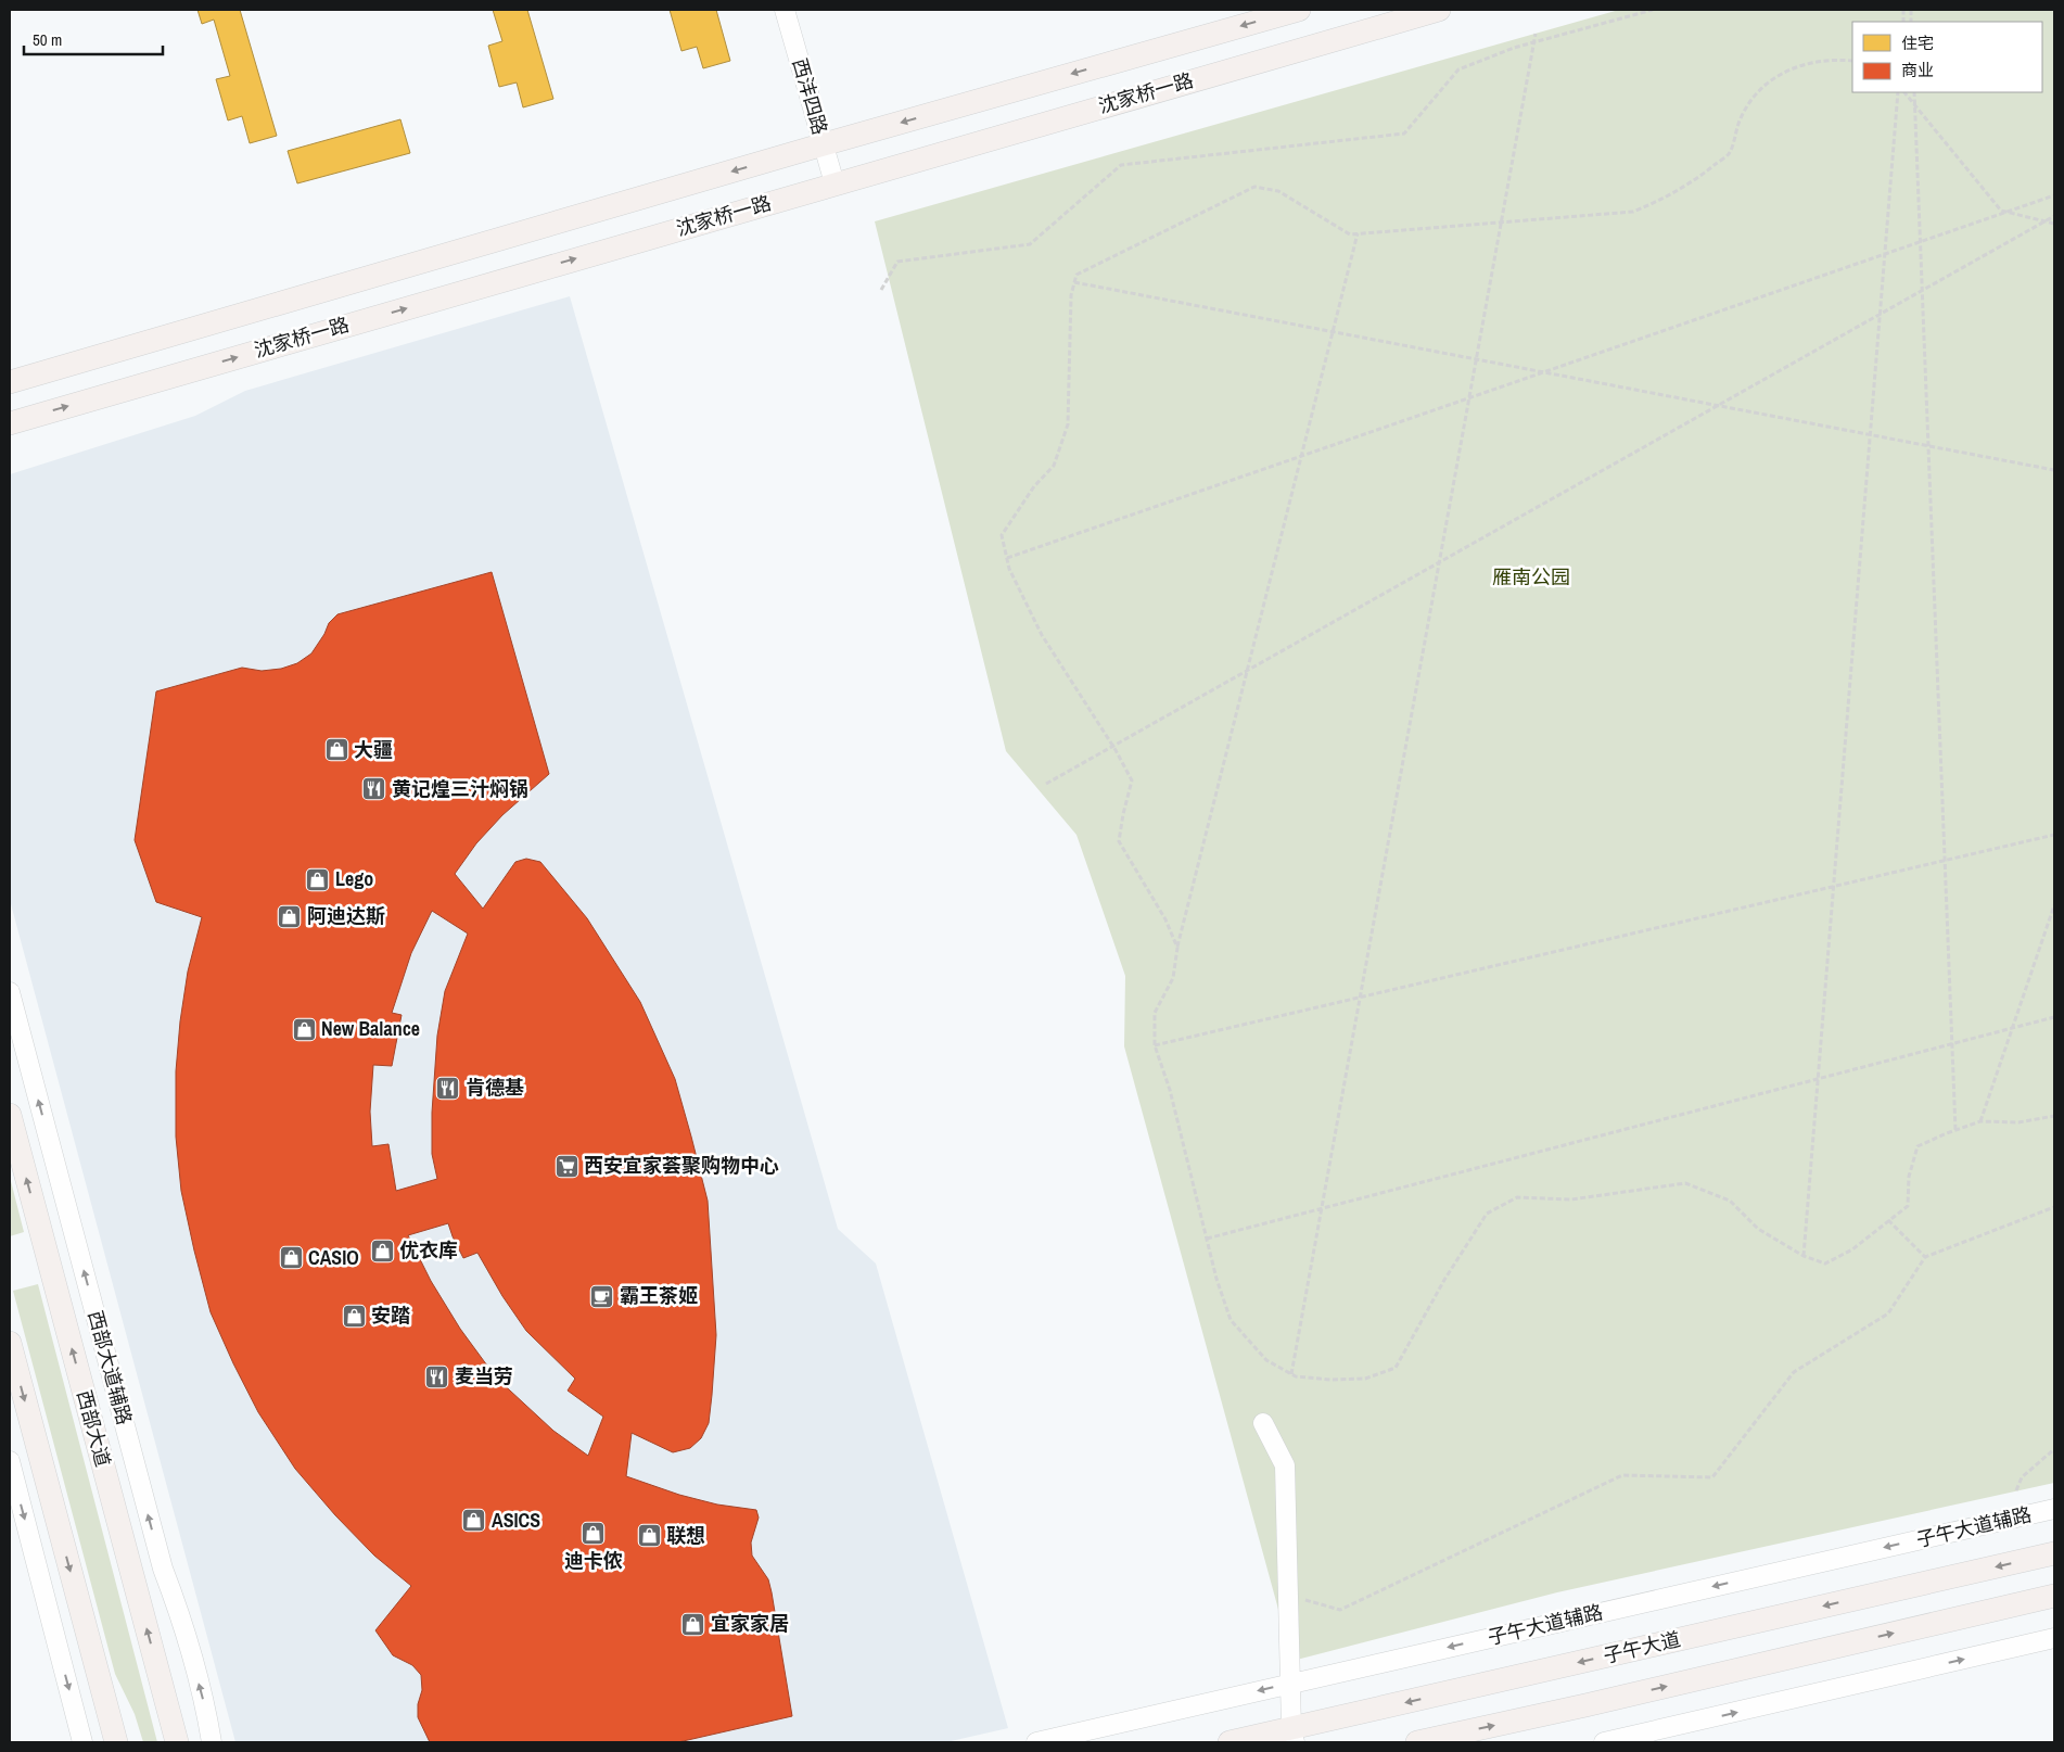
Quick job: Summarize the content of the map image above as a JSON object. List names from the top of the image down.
{
  "streets": {
    "main road": ["沈家桥一路", "西部大道", "子午大道"],
    "street": ["西沣四路", "西部大道辅路", "子午大道辅路"]
  },
  "crossings": [
    ["沈家桥一路", "西沣四路"]
  ],
  "parks": ["雁南公园"],
  "places": {
    "shop": [
      "大疆",
      "Lego",
      "阿迪达斯",
      "New Balance",
      "优衣库",
      "CASIO",
      "安踏",
      "ASICS",
      "迪卡侬",
      "联想",
      "宜家家居"
    ],
    "restaurant": ["黄记煌三汁焖锅", "肯德基", "麦当劳"],
    "supermarket": ["西安宜家荟聚购物中心"],
    "cafe": ["霸王茶姬"]
  },
  "legend": ["住宅", "商业"],
  "scale_bar": "50 m"
}
